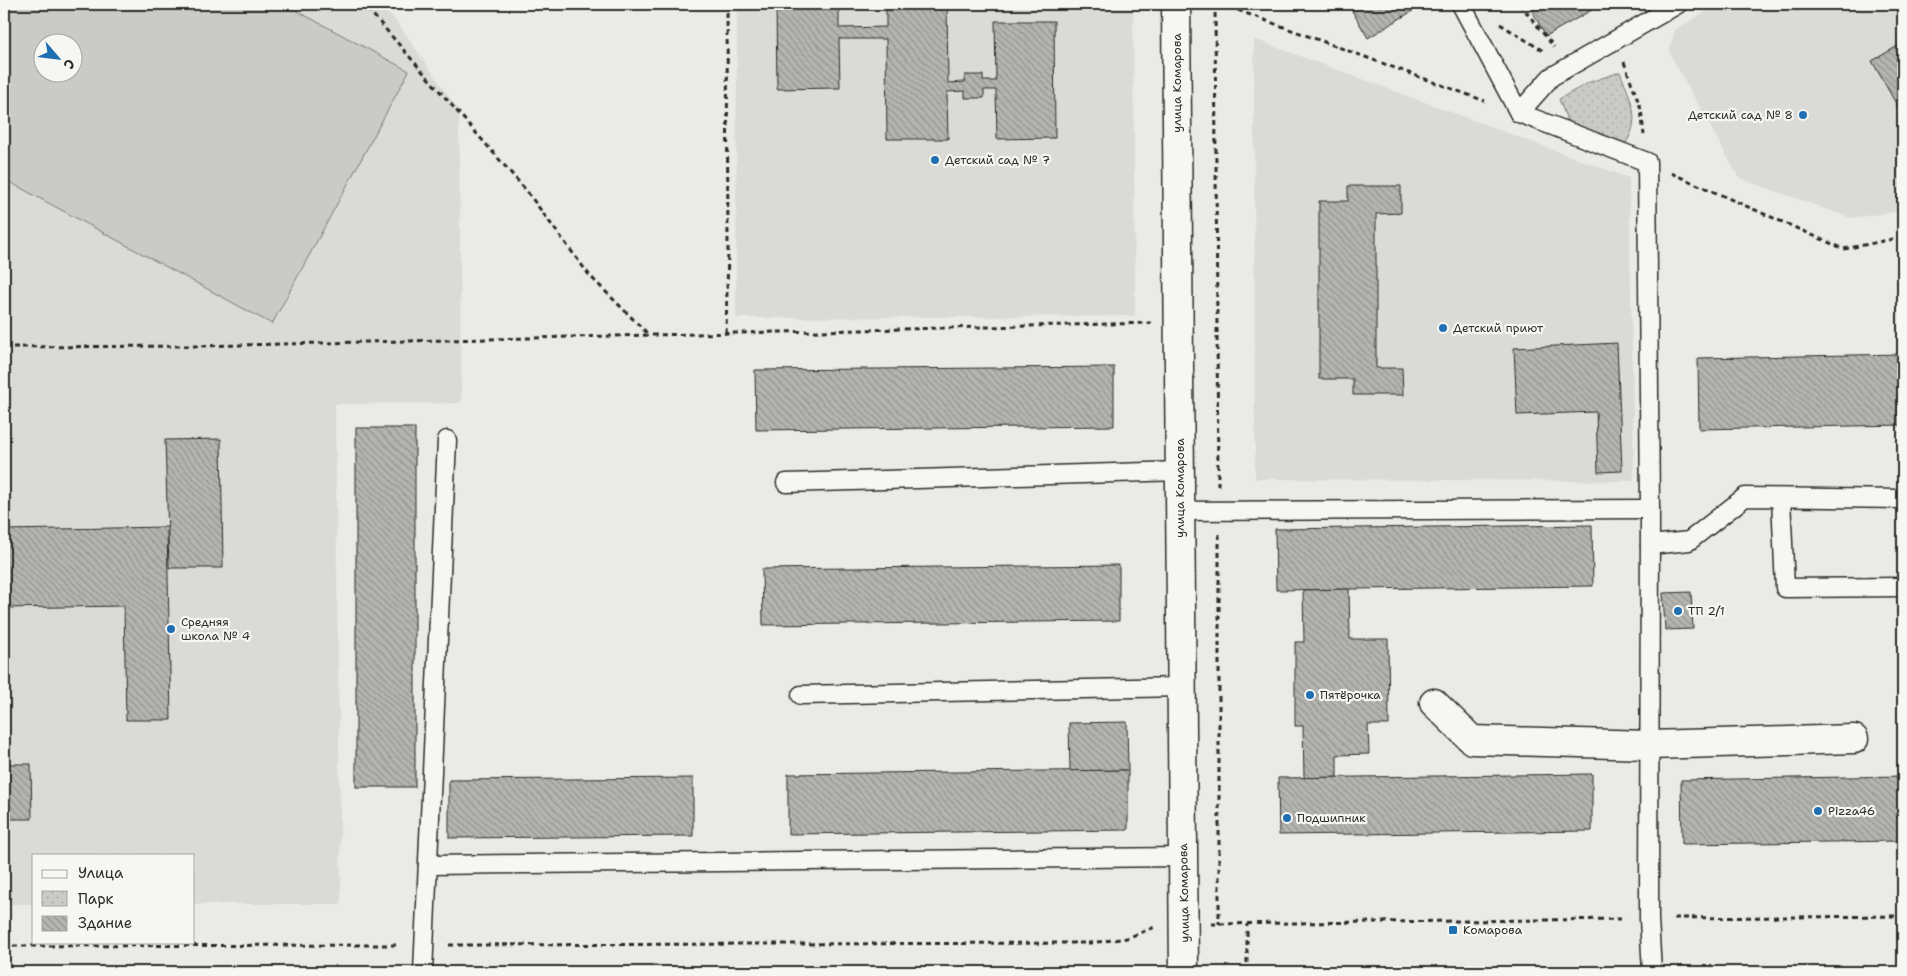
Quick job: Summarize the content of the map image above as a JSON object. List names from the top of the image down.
{
  "streets": {
    "street": ["улица Комарова"]
  },
  "places": {
    "other": [
      "Детский сад № 8",
      "Детский сад № 7",
      "Детский приют",
      "ТП 2/1",
      "Средняя школа № 4",
      "Пятёрочка",
      "Pizza46",
      "Подшипник"
    ],
    "transit": ["Комарова"]
  },
  "legend": ["Улица", "Парк", "Здание"],
  "north": "bottom right"
}
